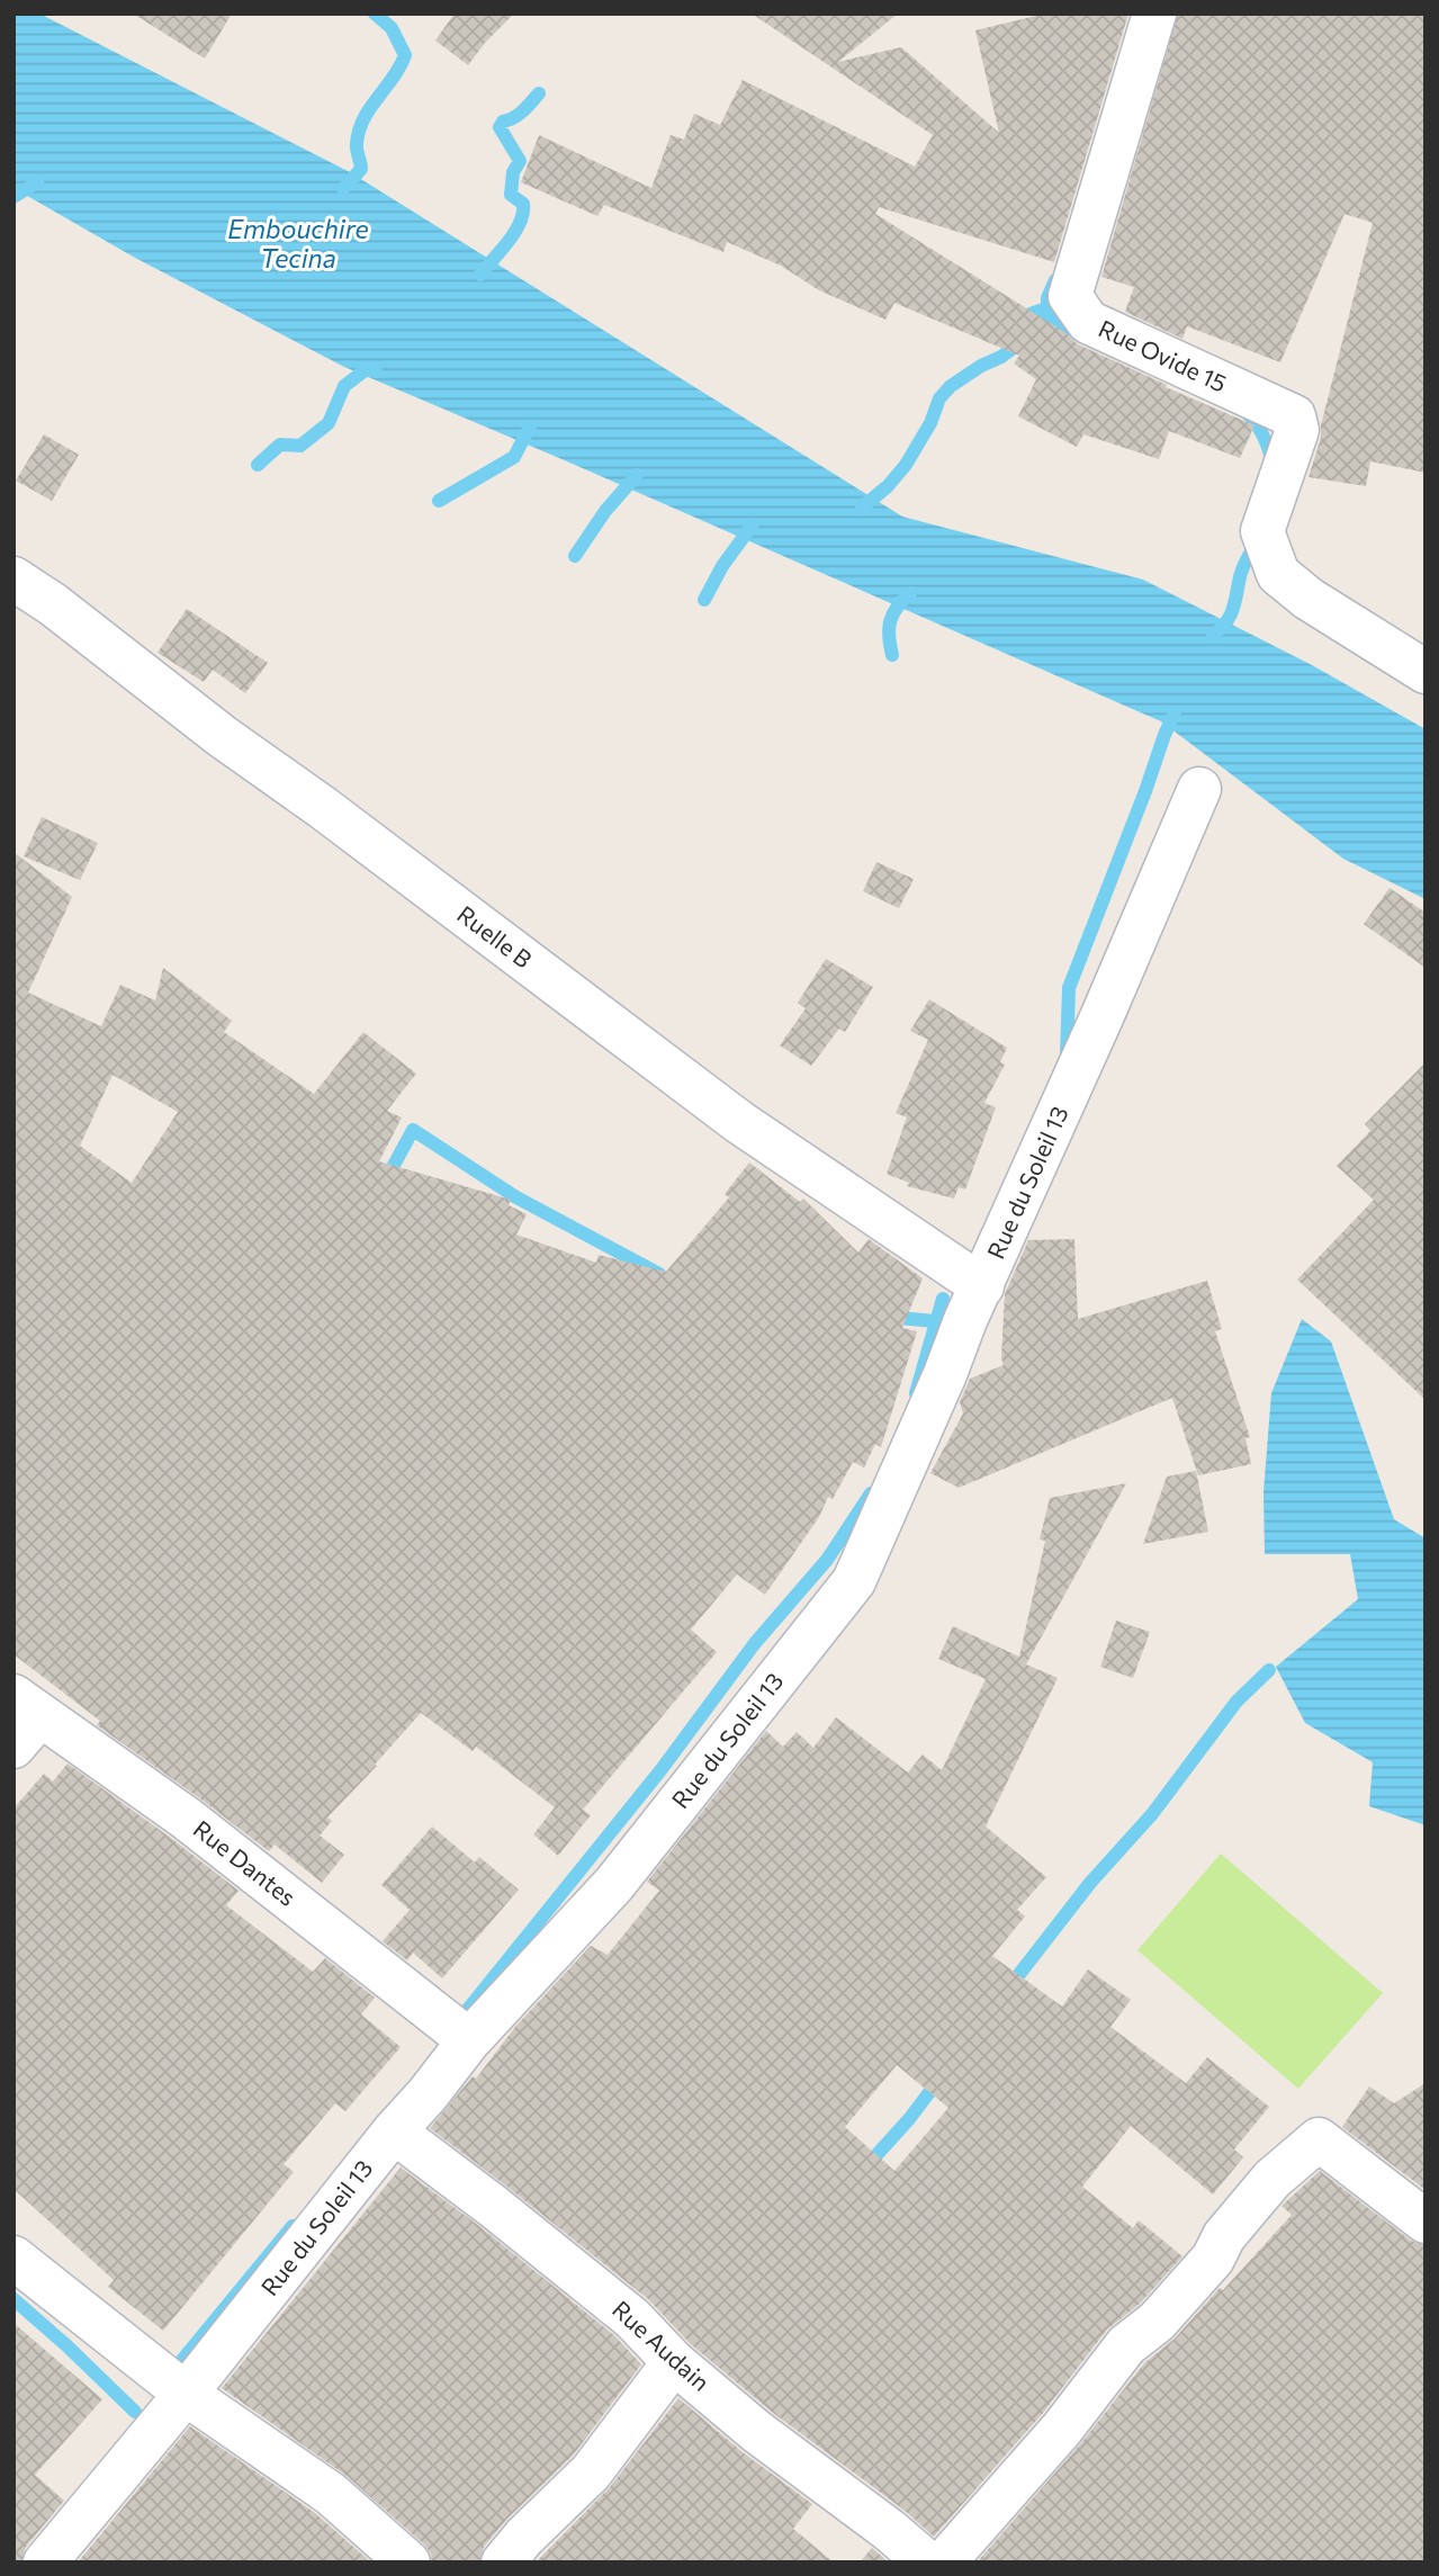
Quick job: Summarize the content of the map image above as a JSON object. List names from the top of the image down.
{
  "streets": {
    "street": [
      "Rue Ovide 15",
      "Ruelle B",
      "Rue du Soleil 13",
      "Rue Dantes",
      "Rue Audain"
    ]
  },
  "crossings": [
    ["Ruelle B", "Rue du Soleil 13"],
    ["Rue du Soleil 13", "Rue Dantes"],
    ["Rue du Soleil 13", "Rue Audain"]
  ],
  "water": ["Embouchire Tecina"]
}
